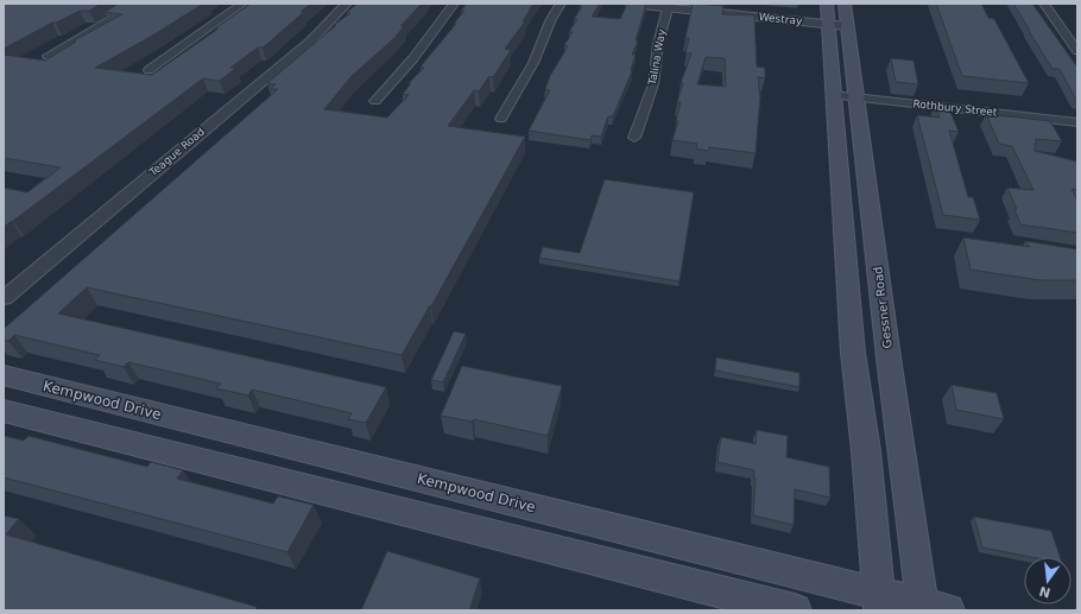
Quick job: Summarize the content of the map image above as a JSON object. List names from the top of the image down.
{
  "streets": {
    "main road": ["Gessner Road", "Kempwood Drive"],
    "street": [
      "Westray",
      "Talina Way",
      "Rothbury Street",
      "Teague Road"
    ]
  },
  "crossings": [
    ["Westray", "Talina Way"],
    ["Westray", "Gessner Road"],
    ["Rothbury Street", "Gessner Road"],
    ["Gessner Road", "Kempwood Drive"]
  ],
  "north": "bottom"
}
